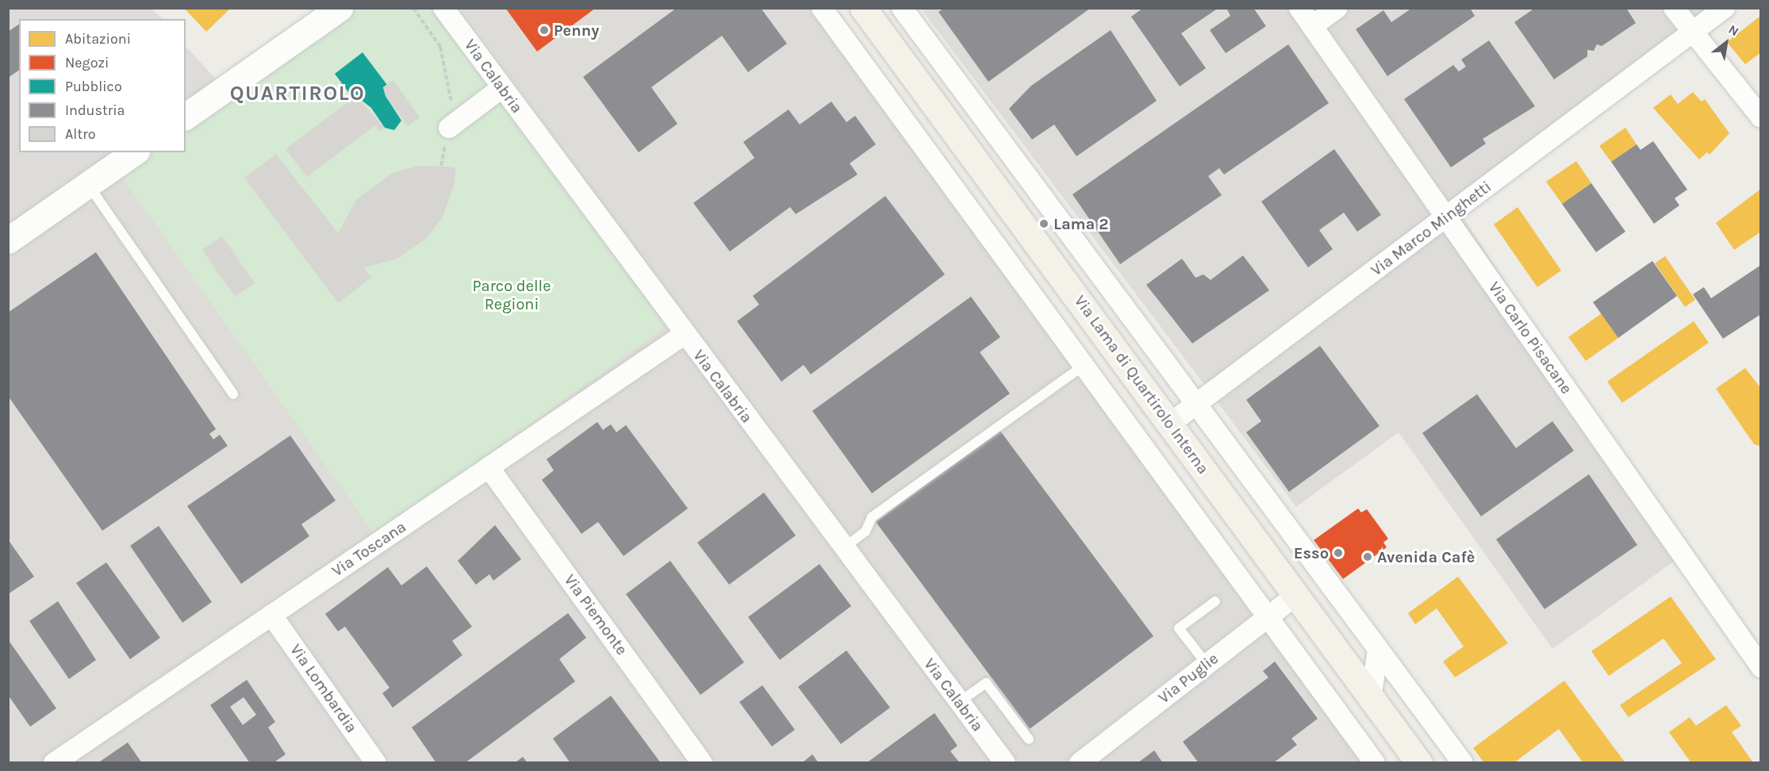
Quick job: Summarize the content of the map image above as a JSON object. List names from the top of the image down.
{
  "streets": {
    "main road": ["Via Lama di Quartirolo Interna"],
    "street": [
      "Via Calabria",
      "Via Marco Minghetti",
      "Via Carlo Pisacane",
      "Via Toscana",
      "Via Piemonte",
      "Via Puglie",
      "Via Lombardia"
    ]
  },
  "crossings": [
    ["Via Calabria", "Via Toscana"],
    ["Via Marco Minghetti", "Via Carlo Pisacane"],
    ["Via Marco Minghetti", "Via Lama di Quartirolo Interna"],
    ["Via Lama di Quartirolo Interna", "Via Puglie"],
    ["Via Toscana", "Via Piemonte"],
    ["Via Toscana", "Via Lombardia"]
  ],
  "districts": ["QUARTIROLO"],
  "parks": ["Parco delle Regioni"],
  "places": [
    "Penny",
    "Lama 2",
    "Esso",
    "Avenida Cafè"
  ],
  "legend": [
    "Abitazioni",
    "Negozi",
    "Pubblico",
    "Industria",
    "Altro"
  ],
  "north": "top right"
}
